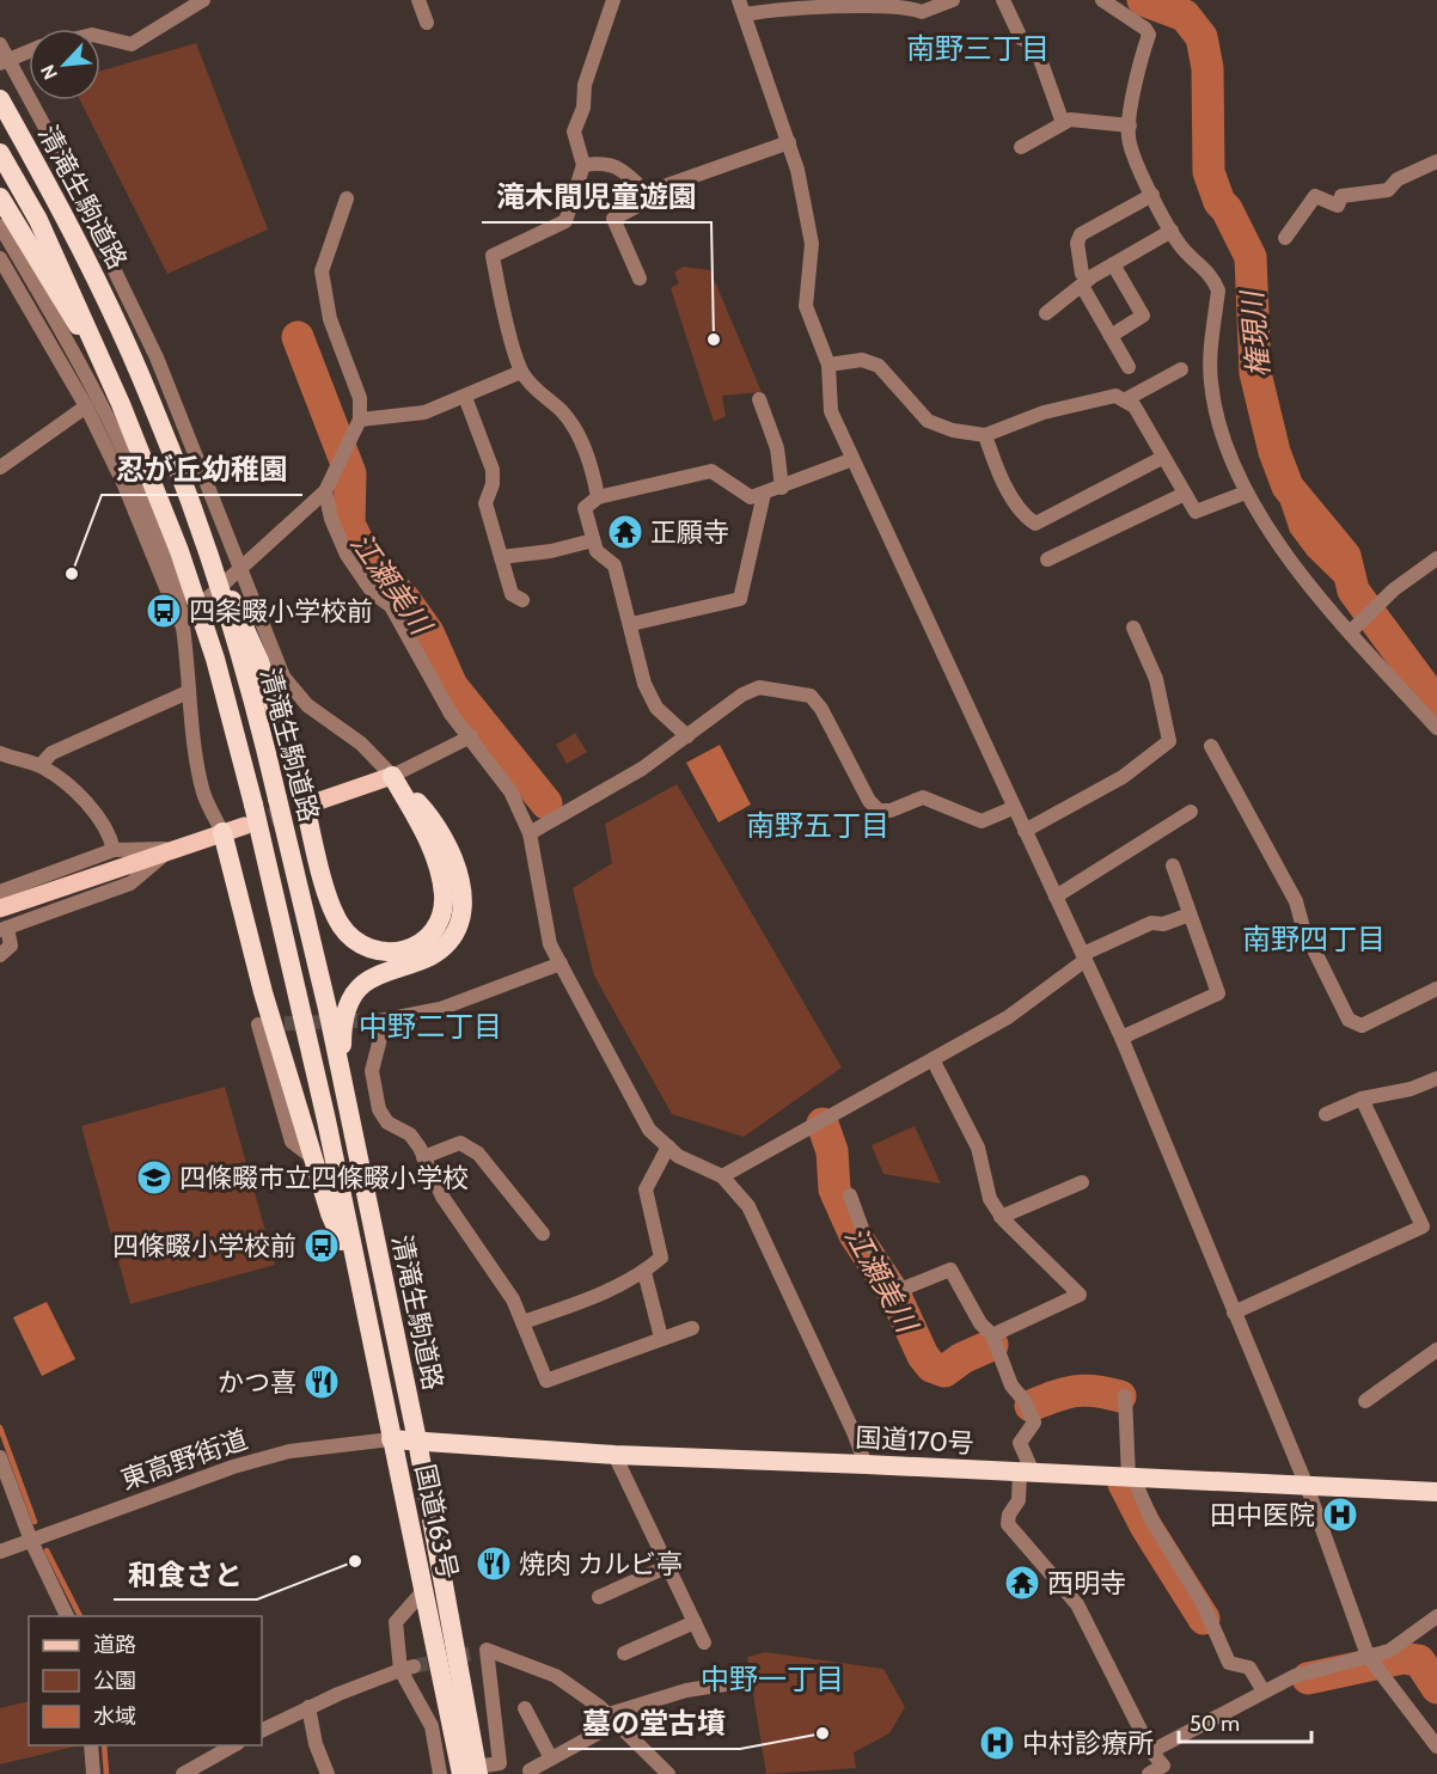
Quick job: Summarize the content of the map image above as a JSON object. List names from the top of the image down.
{
  "streets": {
    "highway": ["清滝生駒道路", "国道170号", "国道163号"],
    "street": ["東高野街道"]
  },
  "crossings": [
    ["清滝生駒道路", "国道170号"],
    ["清滝生駒道路", "国道163号"],
    ["国道170号", "東高野街道"],
    ["国道170号", "国道163号"],
    ["東高野街道", "国道163号"]
  ],
  "districts": [
    "南野三丁目",
    "南野五丁目",
    "南野四丁目",
    "中野二丁目",
    "中野一丁目"
  ],
  "water": ["権現川", "江瀬美川"],
  "places": {
    "other": [
      "滝木間児童遊園",
      "忍が丘幼稚園",
      "和食さと",
      "墓の堂古墳"
    ],
    "temple": ["正願寺", "西明寺"],
    "bus stop": ["四条畷小学校前", "四條畷小学校前"],
    "school or university": ["四條畷市立四條畷小学校"],
    "restaurant": ["かつ喜", "焼肉 カルビ亭"],
    "hospital": ["田中医院", "中村診療所"]
  },
  "legend": ["道路", "公園", "水域"],
  "scale_bar": "50 m",
  "north": "bottom left"
}
